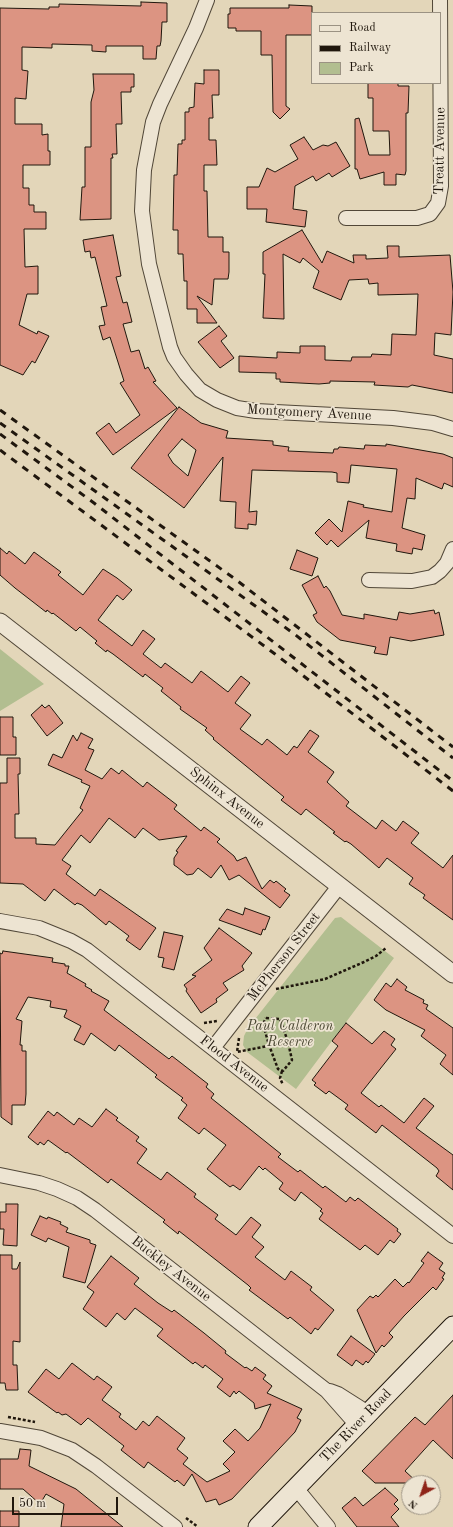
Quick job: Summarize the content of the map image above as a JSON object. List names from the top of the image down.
{
  "streets": {
    "main road": ["The River Road"],
    "street": [
      "Treatt Avenue",
      "Montgomery Avenue",
      "Sphinx Avenue",
      "McPherson Street",
      "Flood Avenue",
      "Buckley Avenue"
    ]
  },
  "crossings": [
    ["Sphinx Avenue", "McPherson Street"],
    ["McPherson Street", "Flood Avenue"],
    ["Buckley Avenue", "The River Road"]
  ],
  "parks": ["Paul Calderon Reserve"],
  "legend": ["Road", "Railway", "Park"],
  "scale_bar": "50 m",
  "north": "bottom left"
}
